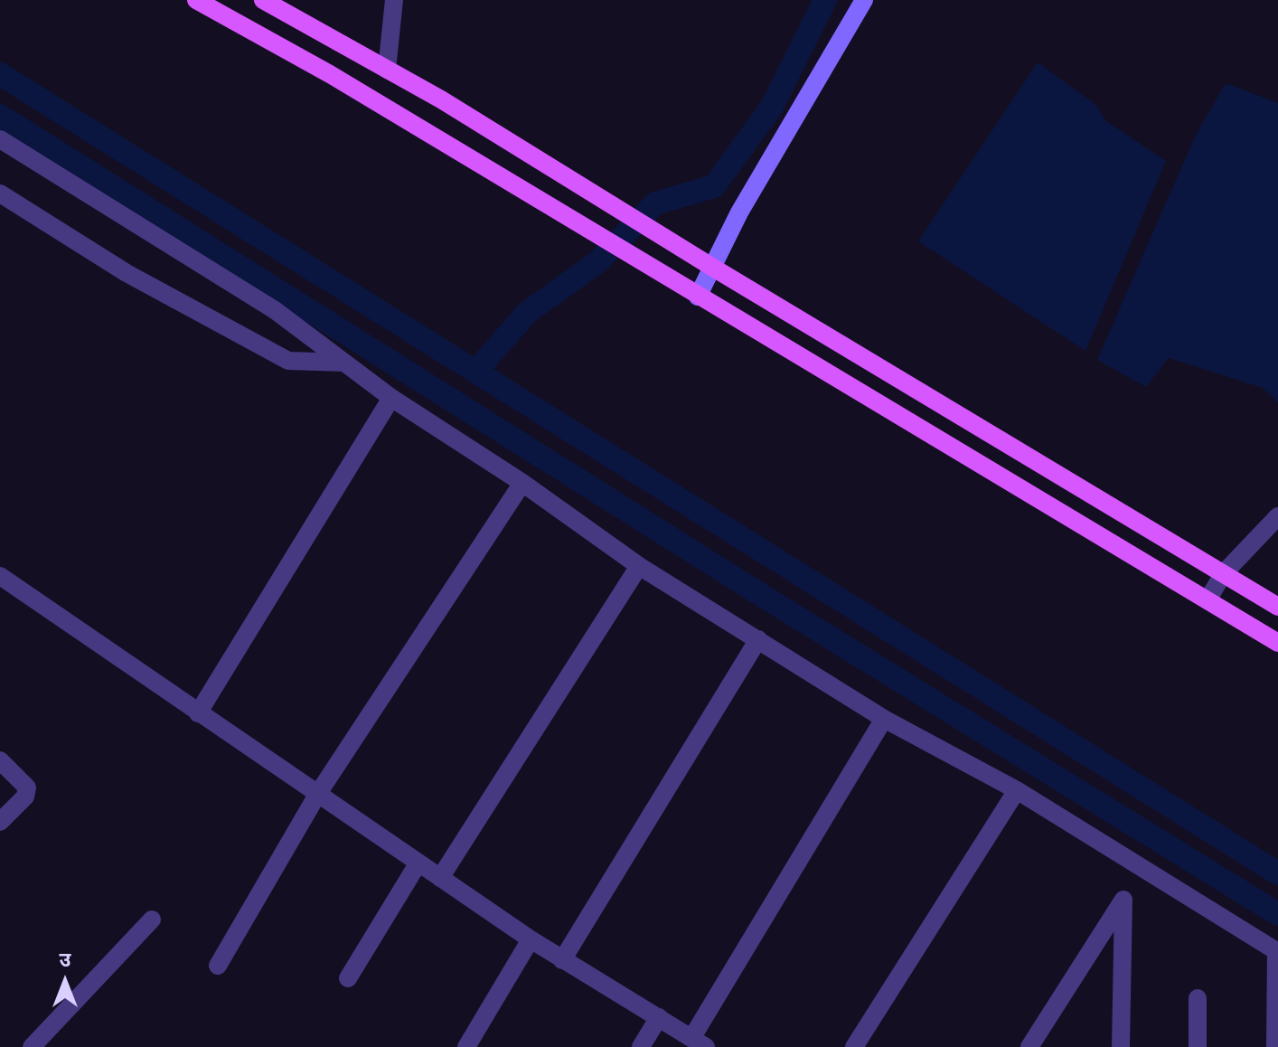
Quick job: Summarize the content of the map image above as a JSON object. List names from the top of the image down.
{
  "north": "top"
}
